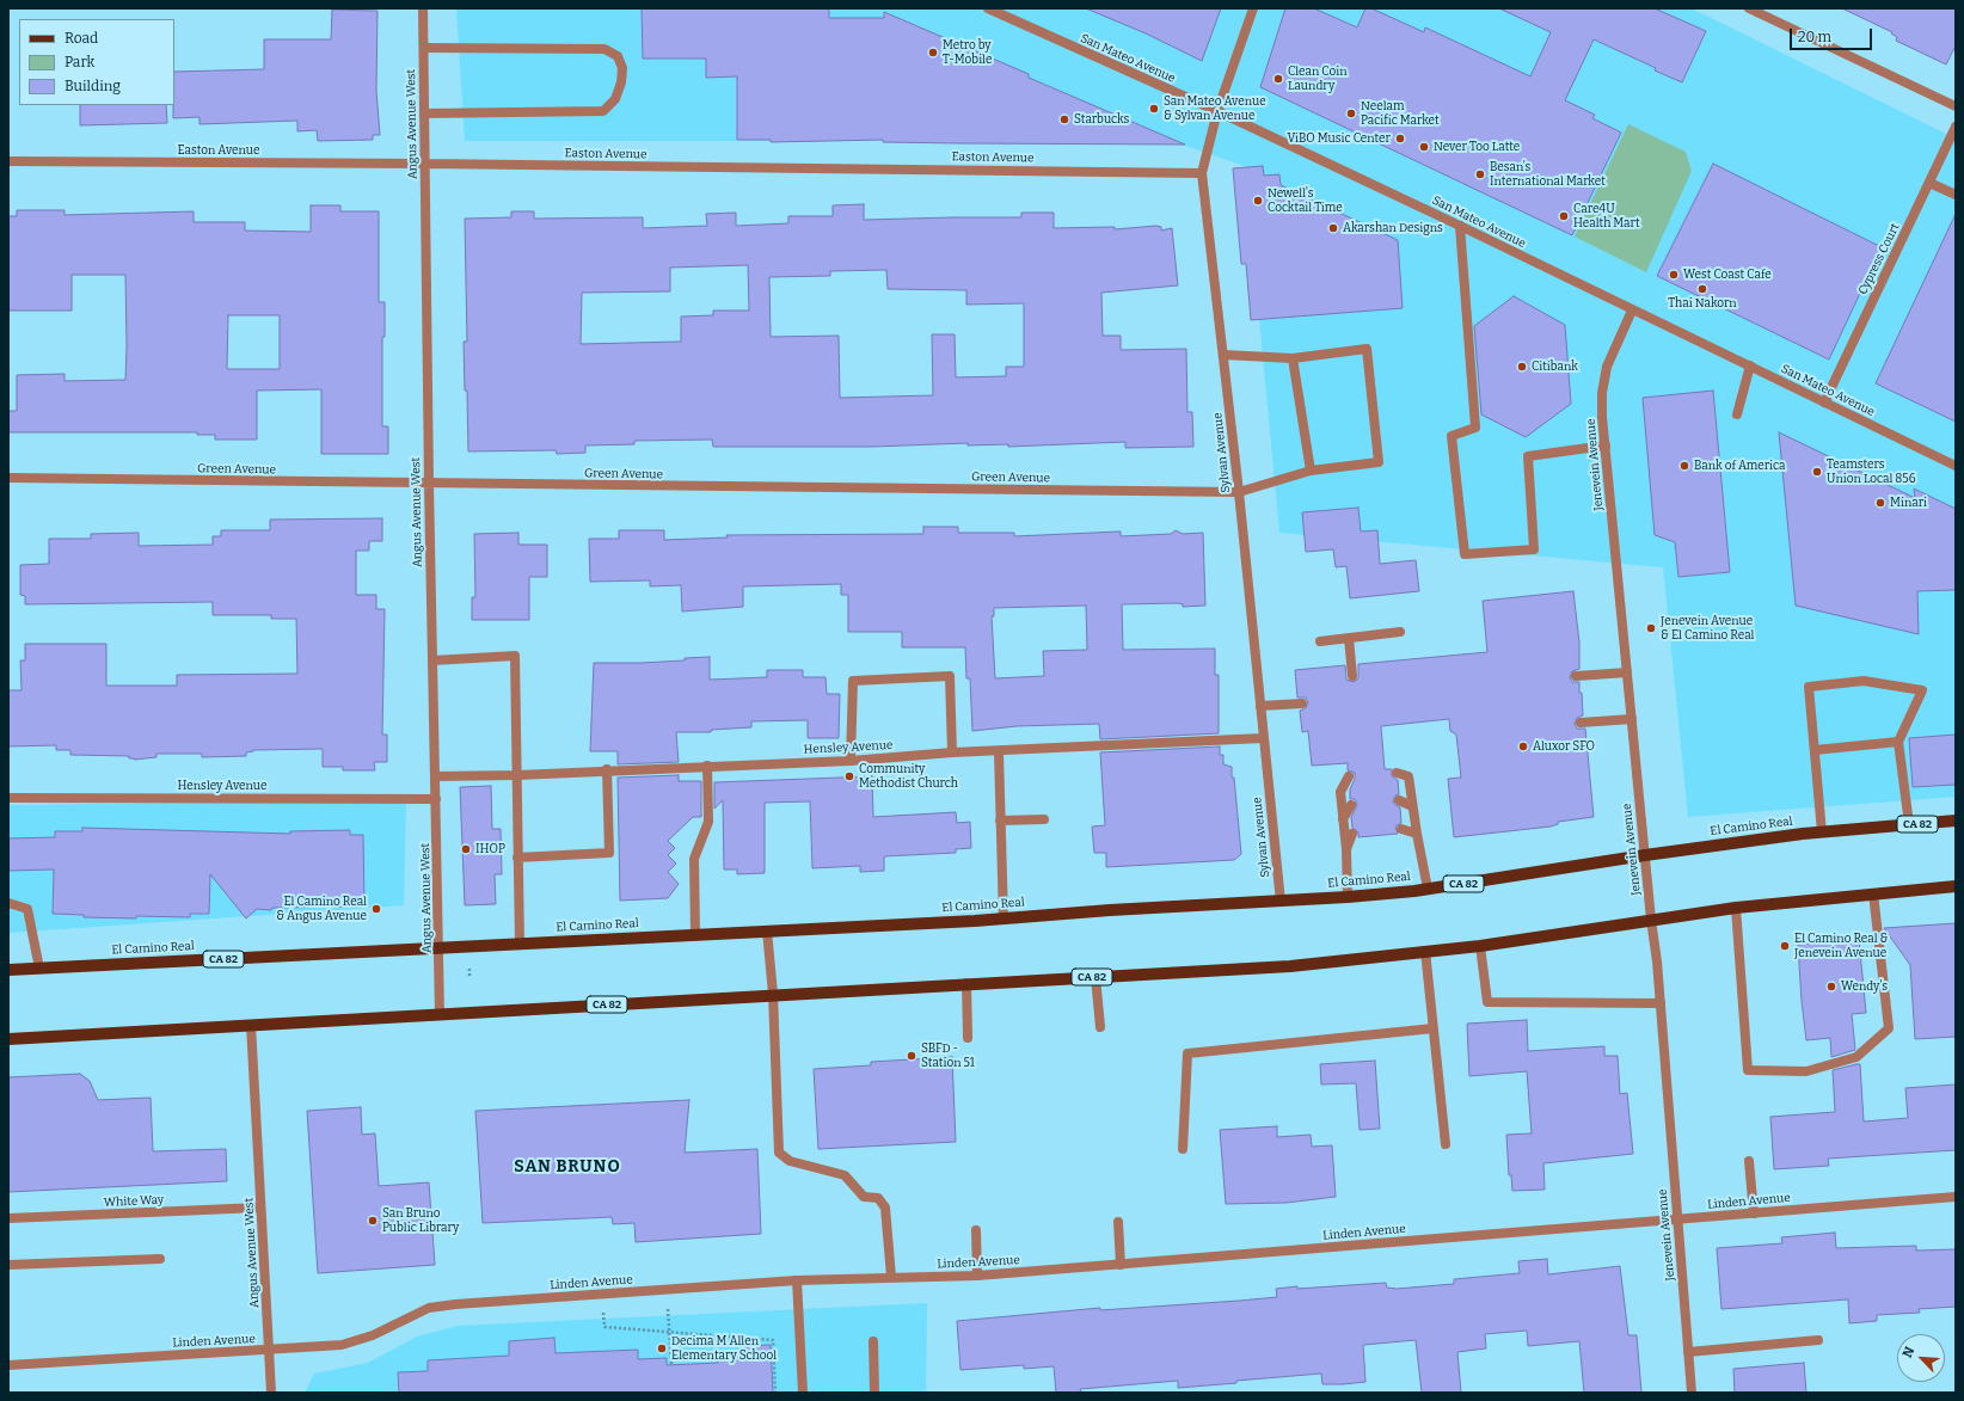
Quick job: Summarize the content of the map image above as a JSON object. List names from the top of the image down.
{
  "streets": {
    "main road": ["CA 82", "El Camino Real"],
    "street": [
      "San Mateo Avenue",
      "Angus Avenue West",
      "Easton Avenue",
      "Cypress Court",
      "Sylvan Avenue",
      "Jenevein Avenue",
      "Green Avenue",
      "Hensley Avenue",
      "White Way",
      "Linden Avenue"
    ]
  },
  "crossings": [
    ["San Mateo Avenue", "Cypress Court"],
    ["San Mateo Avenue", "Sylvan Avenue"],
    ["San Mateo Avenue", "Jenevein Avenue"],
    ["Angus Avenue West", "Easton Avenue"],
    ["Angus Avenue West", "Green Avenue"],
    ["Angus Avenue West", "Hensley Avenue"],
    ["Angus Avenue West", "CA 82"],
    ["Angus Avenue West", "El Camino Real"],
    ["Angus Avenue West", "White Way"],
    ["Angus Avenue West", "Linden Avenue"],
    ["Easton Avenue", "Sylvan Avenue"],
    ["Sylvan Avenue", "Green Avenue"],
    ["Sylvan Avenue", "Hensley Avenue"],
    ["Sylvan Avenue", "El Camino Real"],
    ["Jenevein Avenue", "CA 82"],
    ["Jenevein Avenue", "El Camino Real"],
    ["Jenevein Avenue", "Linden Avenue"]
  ],
  "districts": ["SAN BRUNO"],
  "places": [
    "Metro by T-Mobile",
    "Clean Coin Laundry",
    "San Mateo Avenue & Sylvan Avenue",
    "Neelam Pacific Market",
    "Starbucks",
    "ViBO Music Center",
    "Never Too Latte",
    "Besan’s International Market",
    "Newell's Cocktail Time",
    "Care4U Health Mart",
    "Akarshan Designs",
    "West Coast Cafe",
    "Thai Nakorn",
    "Citibank",
    "Bank of America",
    "Teamsters Union Local 856",
    "Minari",
    "Jenevein Avenue & El Camino Real",
    "Aluxor SFO",
    "Community Methodist Church",
    "IHOP",
    "El Camino Real & Angus Avenue",
    "El Camino Real & Jenevein Avenue",
    "Wendy's",
    "SBFD - Station 51",
    "San Bruno Public Library",
    "Decima M Allen Elementary School"
  ],
  "legend": ["Road", "Park", "Building"],
  "scale_bar": "20 m",
  "north": "top left"
}
